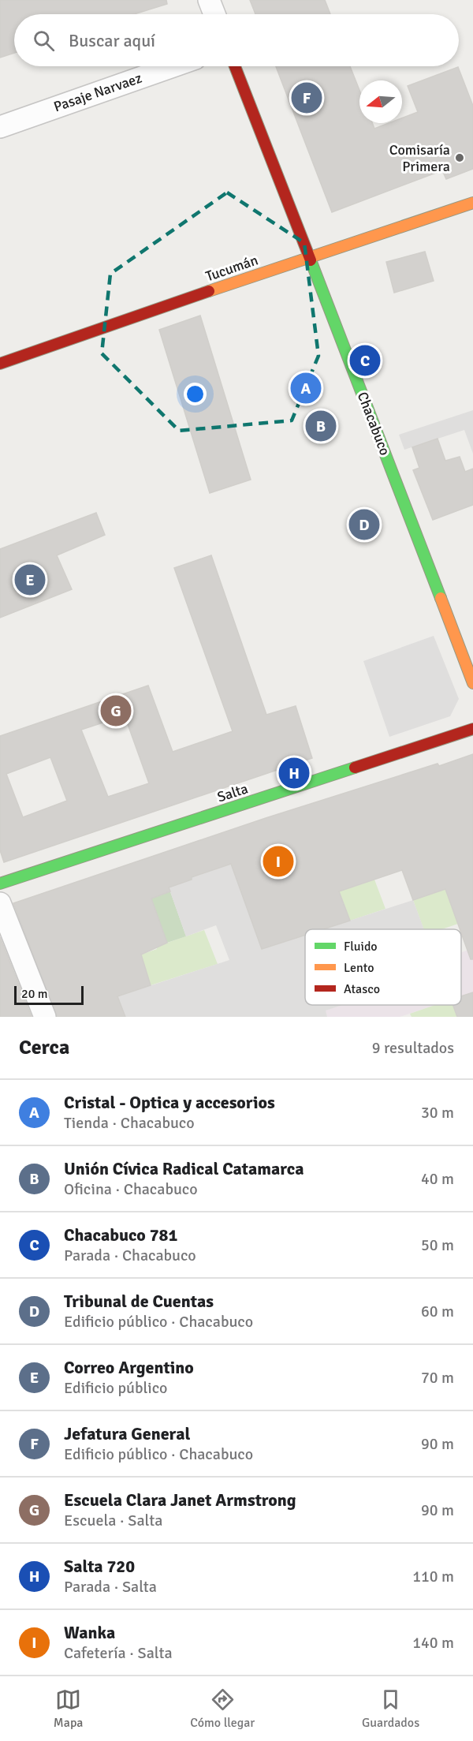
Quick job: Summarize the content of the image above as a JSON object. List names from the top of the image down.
{
  "streets": {
    "street": [
      "Pasaje Narvaez",
      "Tucumán",
      "Chacabuco",
      "Salta"
    ]
  },
  "crossings": [
    ["Tucumán", "Chacabuco"]
  ],
  "places": ["Comisaría Primera"],
  "legend": ["Fluido", "Lento", "Atasco"],
  "scale_bar": "20 m",
  "north": "left",
  "page": {
    "search": "Buscar aquí",
    "pins": [
      "F",
      "C",
      "A",
      "B",
      "D",
      "E",
      "G",
      "H",
      "I"
    ],
    "scale": "20 m",
    "heading": ["Cerca", "9 resultados"],
    "list": [
      {
        "mark": "A",
        "name": "Cristal - Optica y accesorios",
        "note": "Tienda · Chacabuco",
        "value": "30 m"
      },
      {
        "mark": "B",
        "name": "Unión Cívica Radical Catamarca",
        "note": "Oficina · Chacabuco",
        "value": "40 m"
      },
      {
        "mark": "C",
        "name": "Chacabuco 781",
        "note": "Parada · Chacabuco",
        "value": "50 m"
      },
      {
        "mark": "D",
        "name": "Tribunal de Cuentas",
        "note": "Edificio público · Chacabuco",
        "value": "60 m"
      },
      {
        "mark": "E",
        "name": "Correo Argentino",
        "note": "Edificio público",
        "value": "70 m"
      },
      {
        "mark": "F",
        "name": "Jefatura General",
        "note": "Edificio público · Chacabuco",
        "value": "90 m"
      },
      {
        "mark": "G",
        "name": "Escuela Clara Janet Armstrong",
        "note": "Escuela · Salta",
        "value": "90 m"
      },
      {
        "mark": "H",
        "name": "Salta 720",
        "note": "Parada · Salta",
        "value": "110 m"
      },
      {
        "mark": "I",
        "name": "Wanka",
        "note": "Cafetería · Salta",
        "value": "140 m"
      }
    ],
    "nav": ["Mapa", "Cómo llegar", "Guardados"]
  }
}
